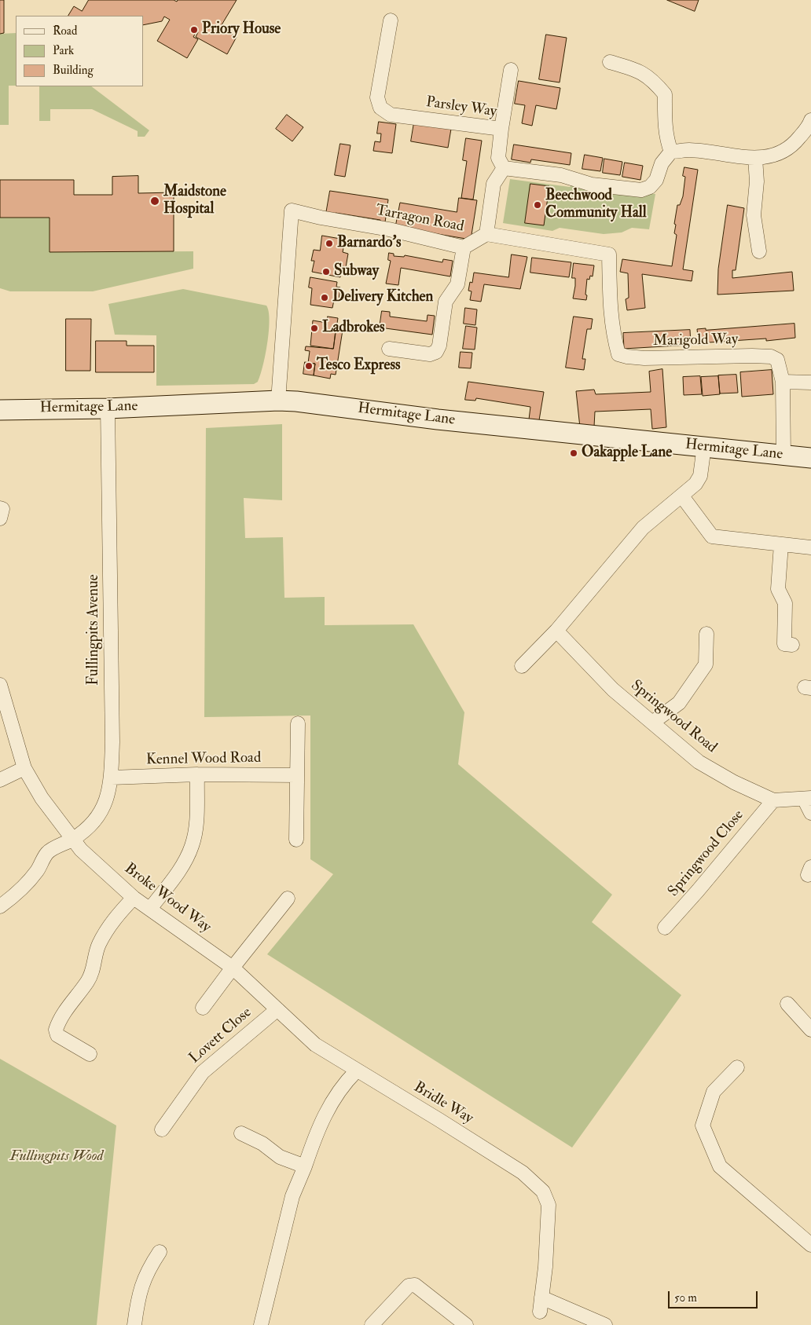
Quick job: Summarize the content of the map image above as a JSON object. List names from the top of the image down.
{
  "streets": {
    "main road": ["Hermitage Lane"],
    "street": [
      "Parsley Way",
      "Tarragon Road",
      "Marigold Way",
      "Fullingpits Avenue",
      "Springwood Road",
      "Kennel Wood Road",
      "Springwood Close",
      "Broke Wood Way",
      "Lovett Close",
      "Bridle Way"
    ]
  },
  "crossings": [
    ["Tarragon Road", "Marigold Way"],
    ["Tarragon Road", "Hermitage Lane"],
    ["Marigold Way", "Hermitage Lane"],
    ["Hermitage Lane", "Fullingpits Avenue"],
    ["Fullingpits Avenue", "Kennel Wood Road"],
    ["Fullingpits Avenue", "Broke Wood Way"],
    ["Springwood Road", "Springwood Close"],
    ["Broke Wood Way", "Bridle Way"],
    ["Lovett Close", "Bridle Way"]
  ],
  "parks": ["Fullingpits Wood"],
  "places": [
    "Priory House",
    "Maidstone Hospital",
    "Beechwood Community Hall",
    "Barnardo's",
    "Subway",
    "Delivery Kitchen",
    "Ladbrokes",
    "Tesco Express",
    "Oakapple Lane"
  ],
  "legend": ["Road", "Park", "Building"],
  "scale_bar": "50 m"
}
